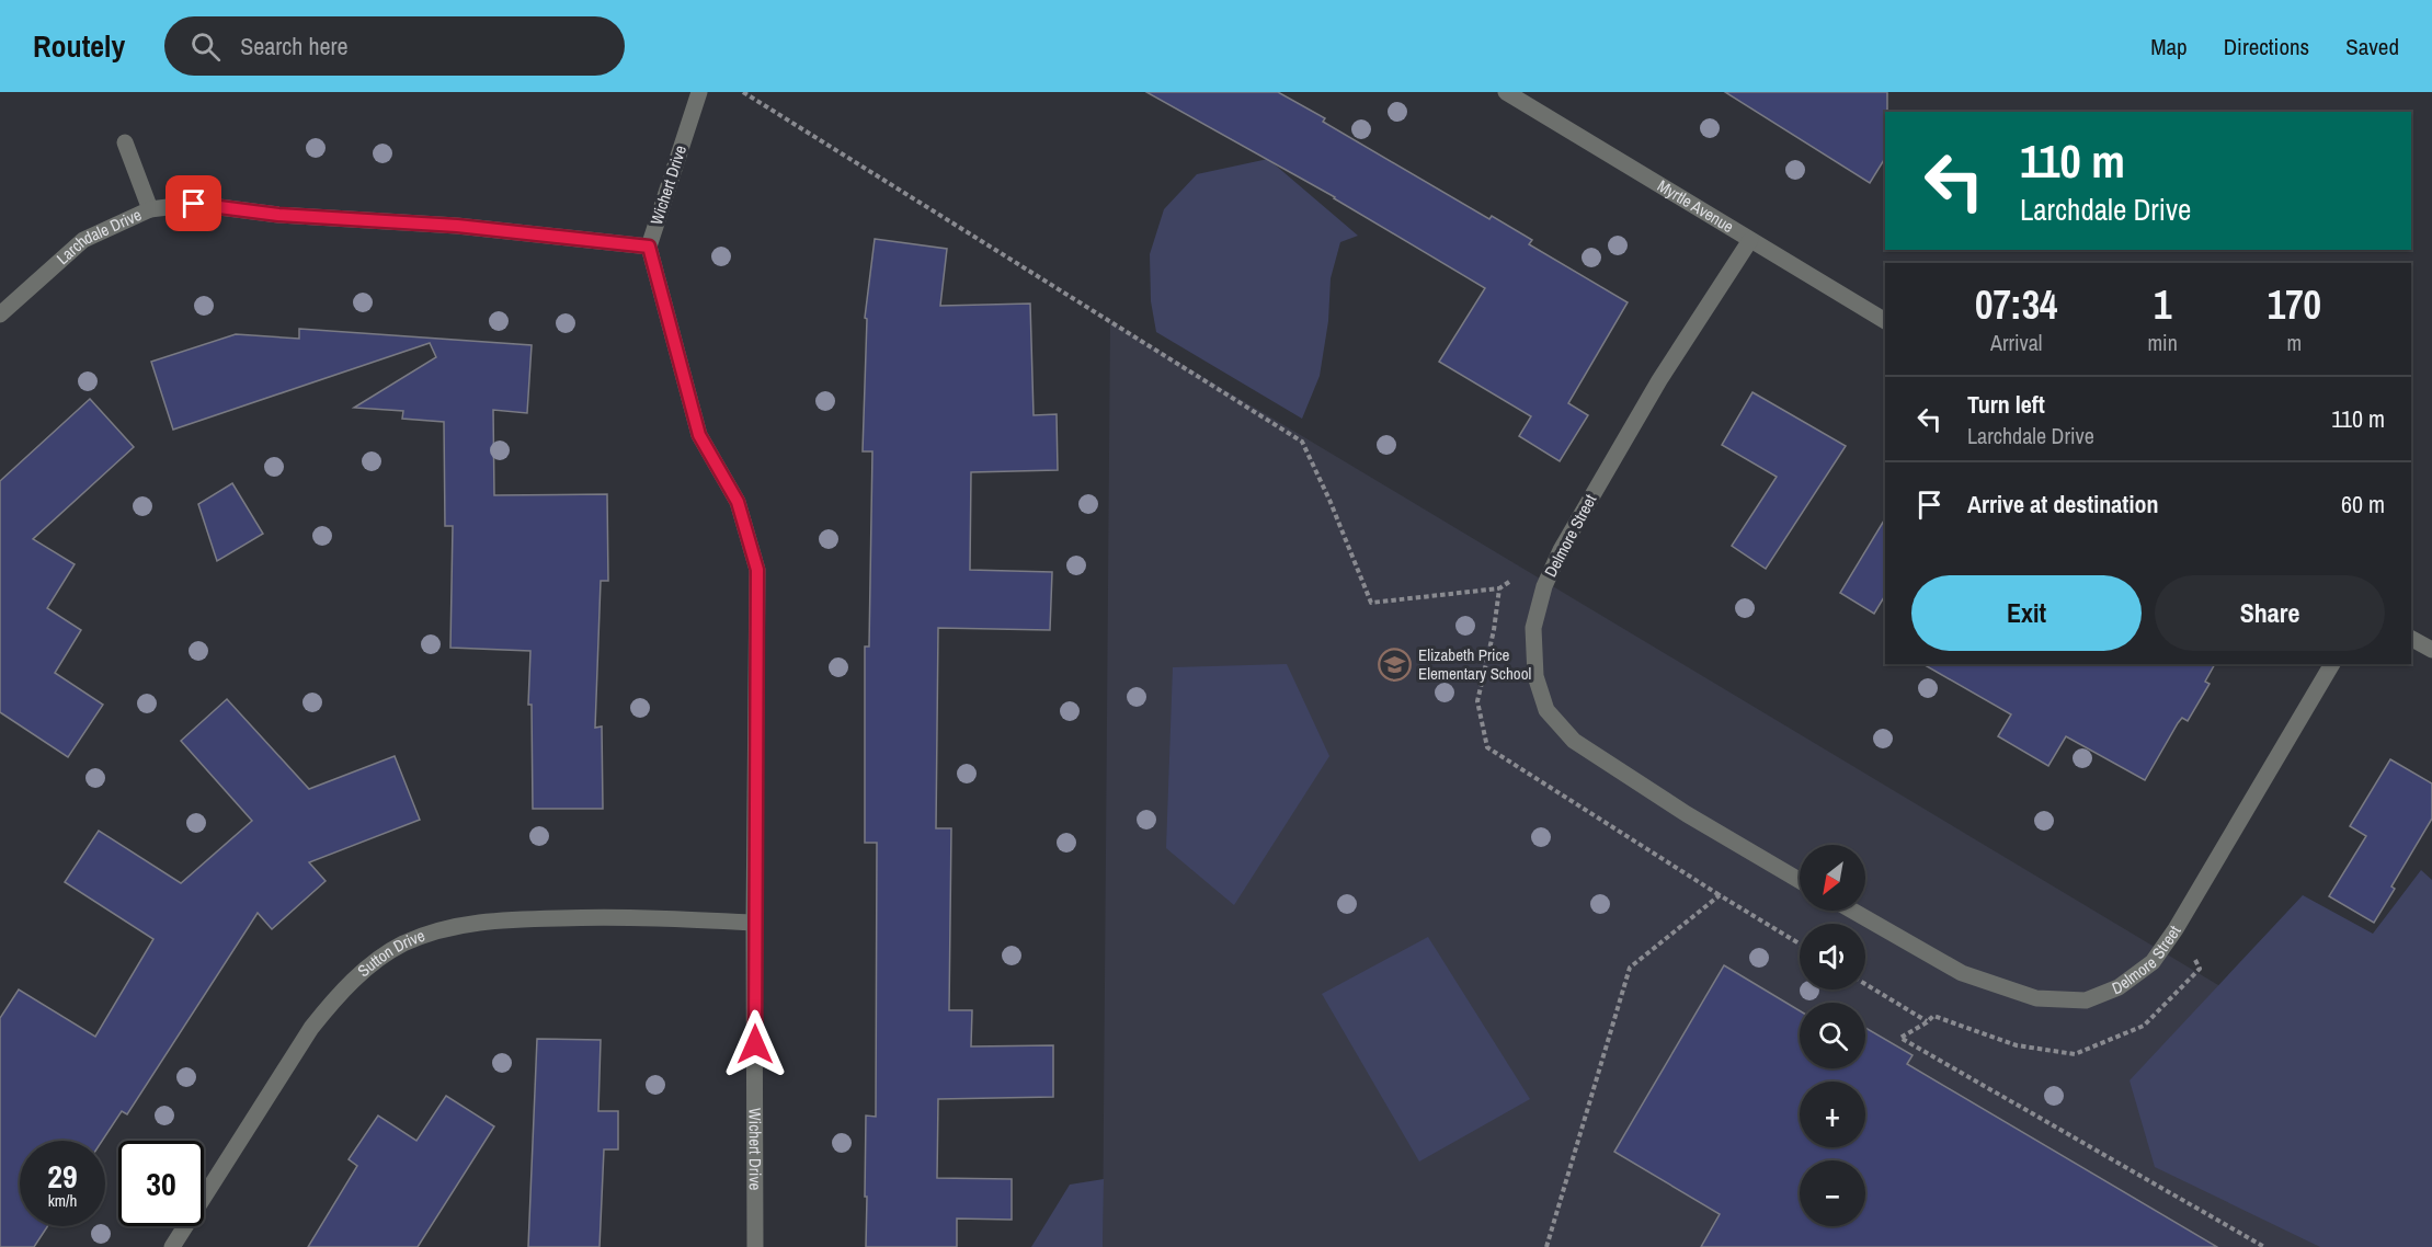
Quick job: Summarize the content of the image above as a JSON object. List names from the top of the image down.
{
  "streets": {
    "street": [
      "Wichert Drive",
      "Myrtle Avenue",
      "Larchdale Drive",
      "Delmore Street",
      "Sutton Drive"
    ]
  },
  "crossings": [
    ["Wichert Drive", "Larchdale Drive"],
    ["Wichert Drive", "Sutton Drive"],
    ["Myrtle Avenue", "Delmore Street"]
  ],
  "places": {
    "school or university": ["Elizabeth Price Elementary School"]
  },
  "north": "bottom left",
  "page": {
    "header": "Routely",
    "search": "Search here",
    "nav": ["Map", "Directions", "Saved"],
    "turn": ["110 m", "Larchdale Drive"],
    "eta": [
      "07:34",
      "Arrival",
      "1",
      "min",
      "170",
      "m"
    ],
    "list": [
      {
        "name": "Turn left",
        "note": "Larchdale Drive",
        "value": "110 m"
      },
      {
        "name": "Arrive at destination",
        "value": "60 m"
      }
    ],
    "buttons": ["Exit", "Share"],
    "map_buttons": ["+", "−"],
    "speed": "29 km/h",
    "limit": "30"
  }
}
